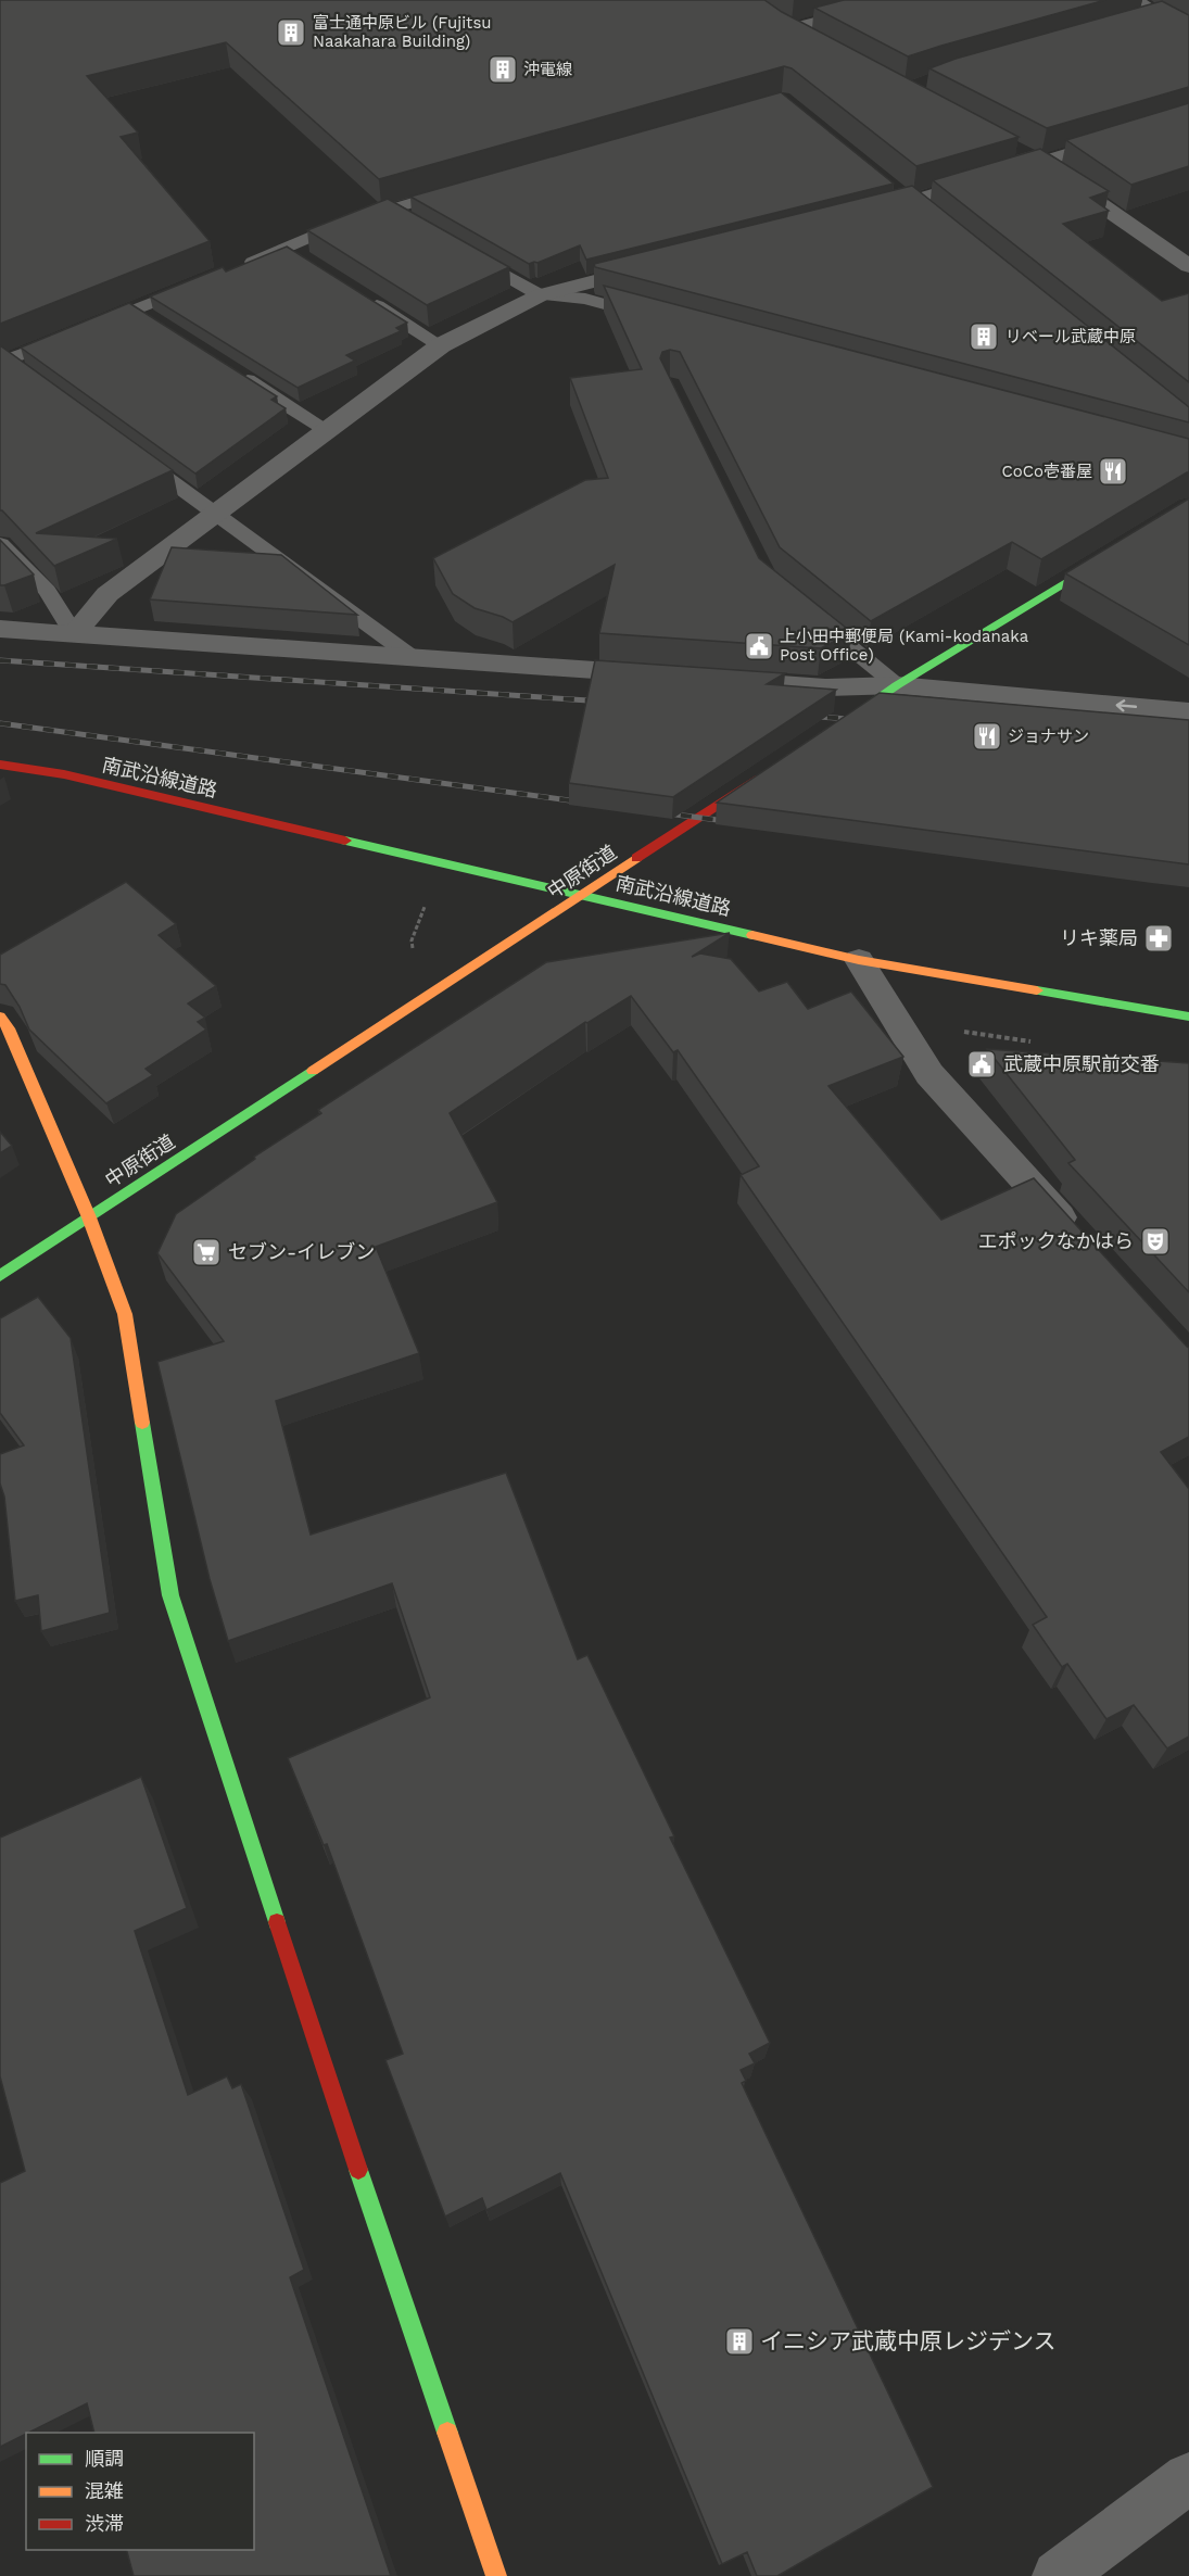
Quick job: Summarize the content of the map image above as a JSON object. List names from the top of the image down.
{
  "streets": {
    "street": ["南武沿線道路", "中原街道"]
  },
  "crossings": [
    ["南武沿線道路", "中原街道"]
  ],
  "places": {
    "building": [
      "富士通中原ビル (Fujitsu Naakahara Building)",
      "沖電線",
      "リベール武蔵中原",
      "イニシア武蔵中原レジデンス"
    ],
    "restaurant": ["CoCo壱番屋", "ジョナサン"],
    "public building": ["上小田中郵便局 (Kami-kodanaka Post Office)", "武蔵中原駅前交番"],
    "pharmacy": ["リキ薬局"],
    "theatre": ["エポックなかはら"],
    "supermarket": ["セブン-イレブン"]
  },
  "legend": ["順調", "混雑", "渋滞"]
}
